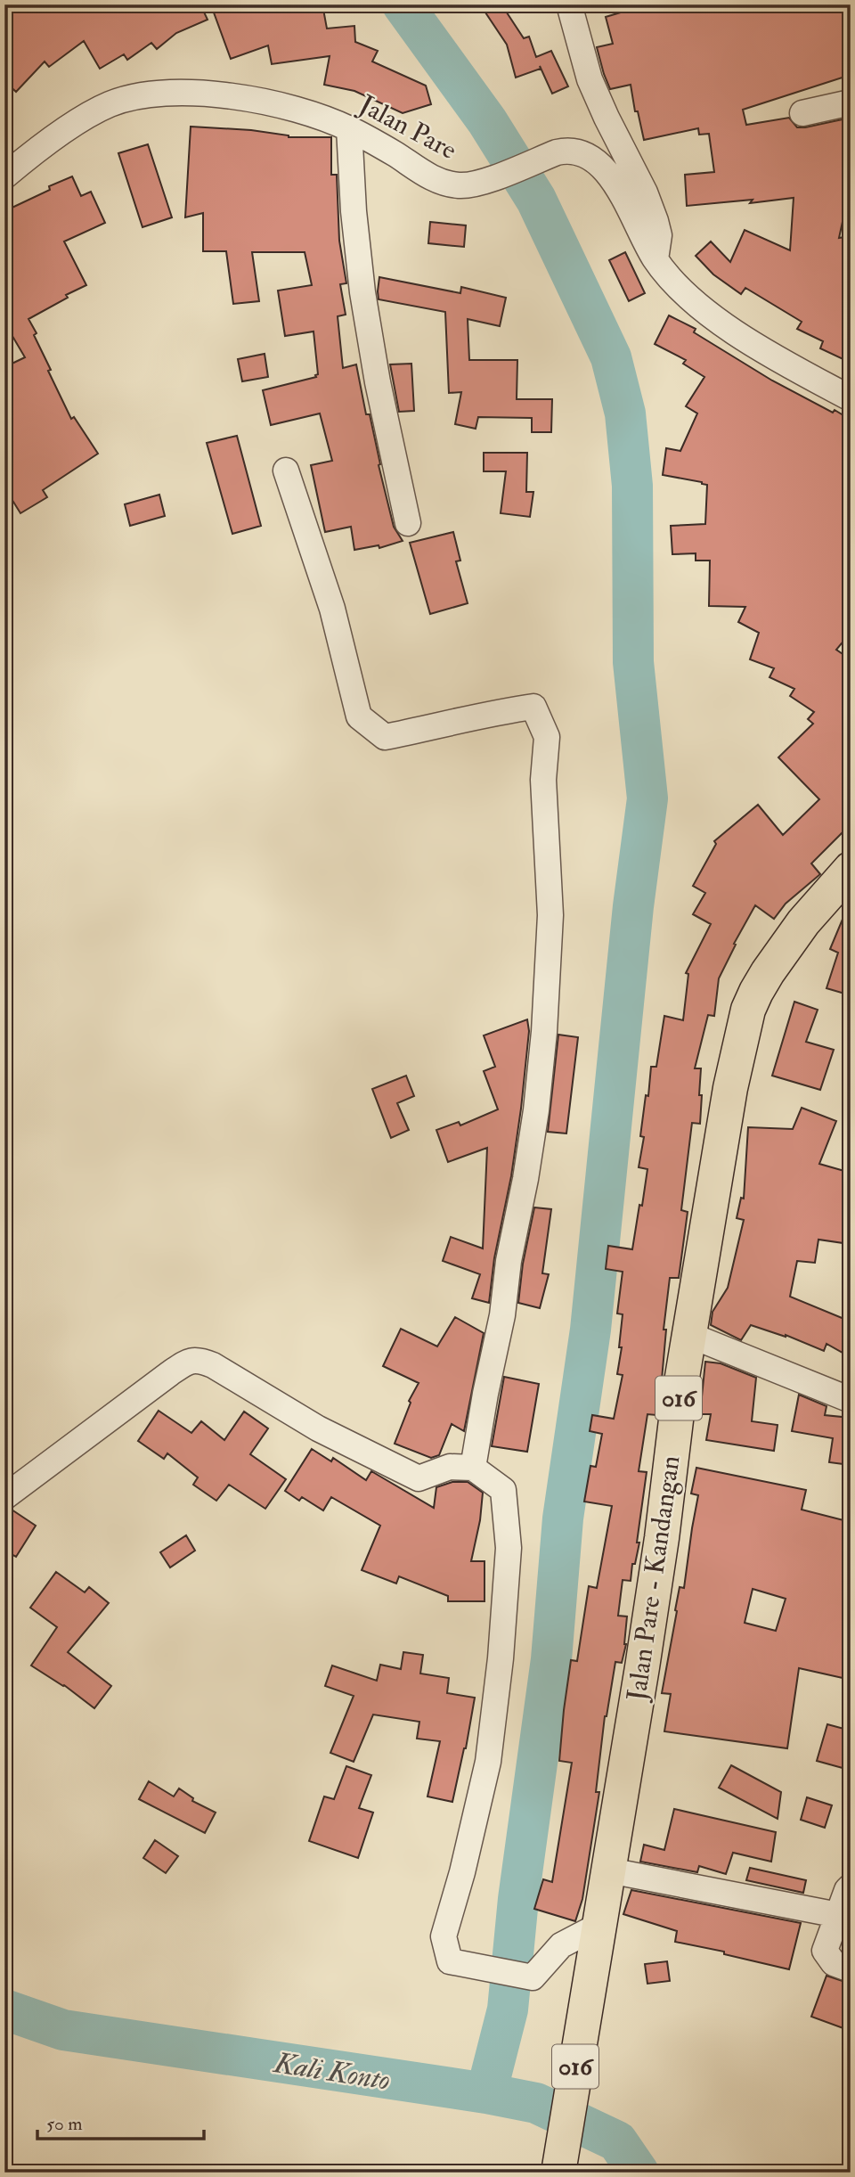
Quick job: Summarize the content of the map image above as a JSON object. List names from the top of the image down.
{
  "streets": {
    "main road": ["016", "Jalan Pare - Kandangan"],
    "street": ["Jalan Pare"]
  },
  "water": ["Kali Konto"],
  "scale_bar": "50 m"
}
